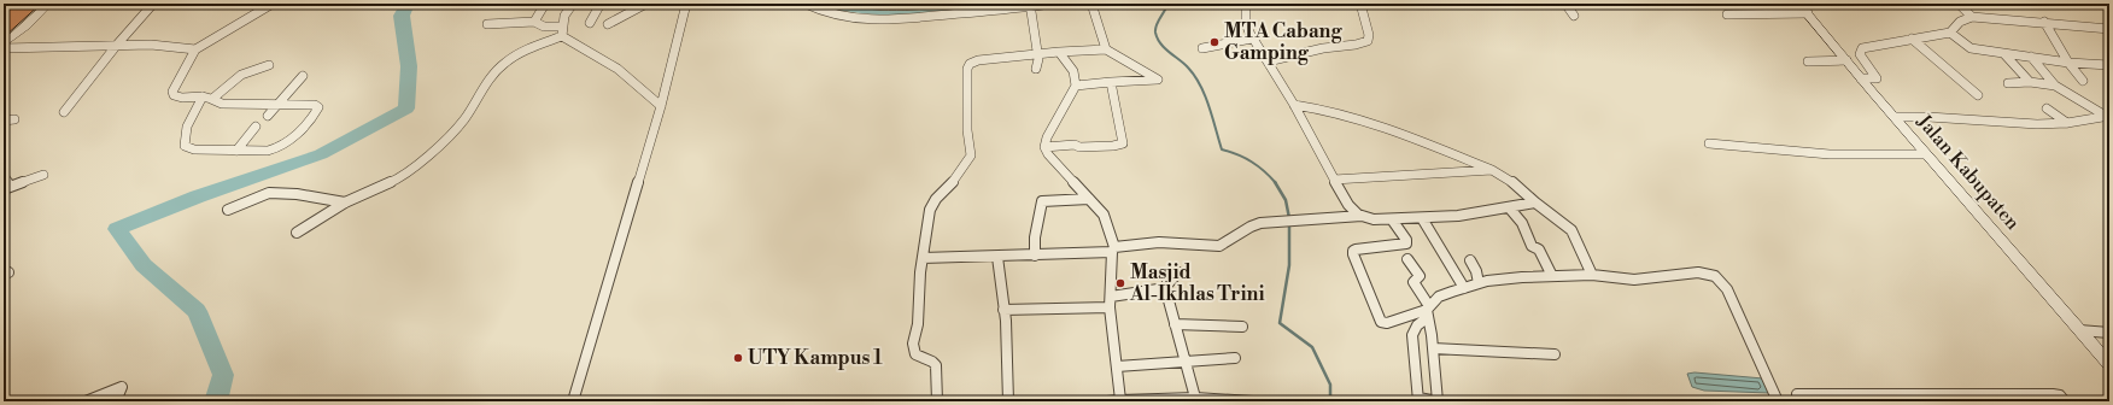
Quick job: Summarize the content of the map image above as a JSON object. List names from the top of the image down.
{
  "streets": {
    "main road": ["Jalan Kabupaten"]
  },
  "places": ["MTA Cabang Gamping", "Masjid Al-Ikhlas Trini", "UTY Kampus 1"]
}
